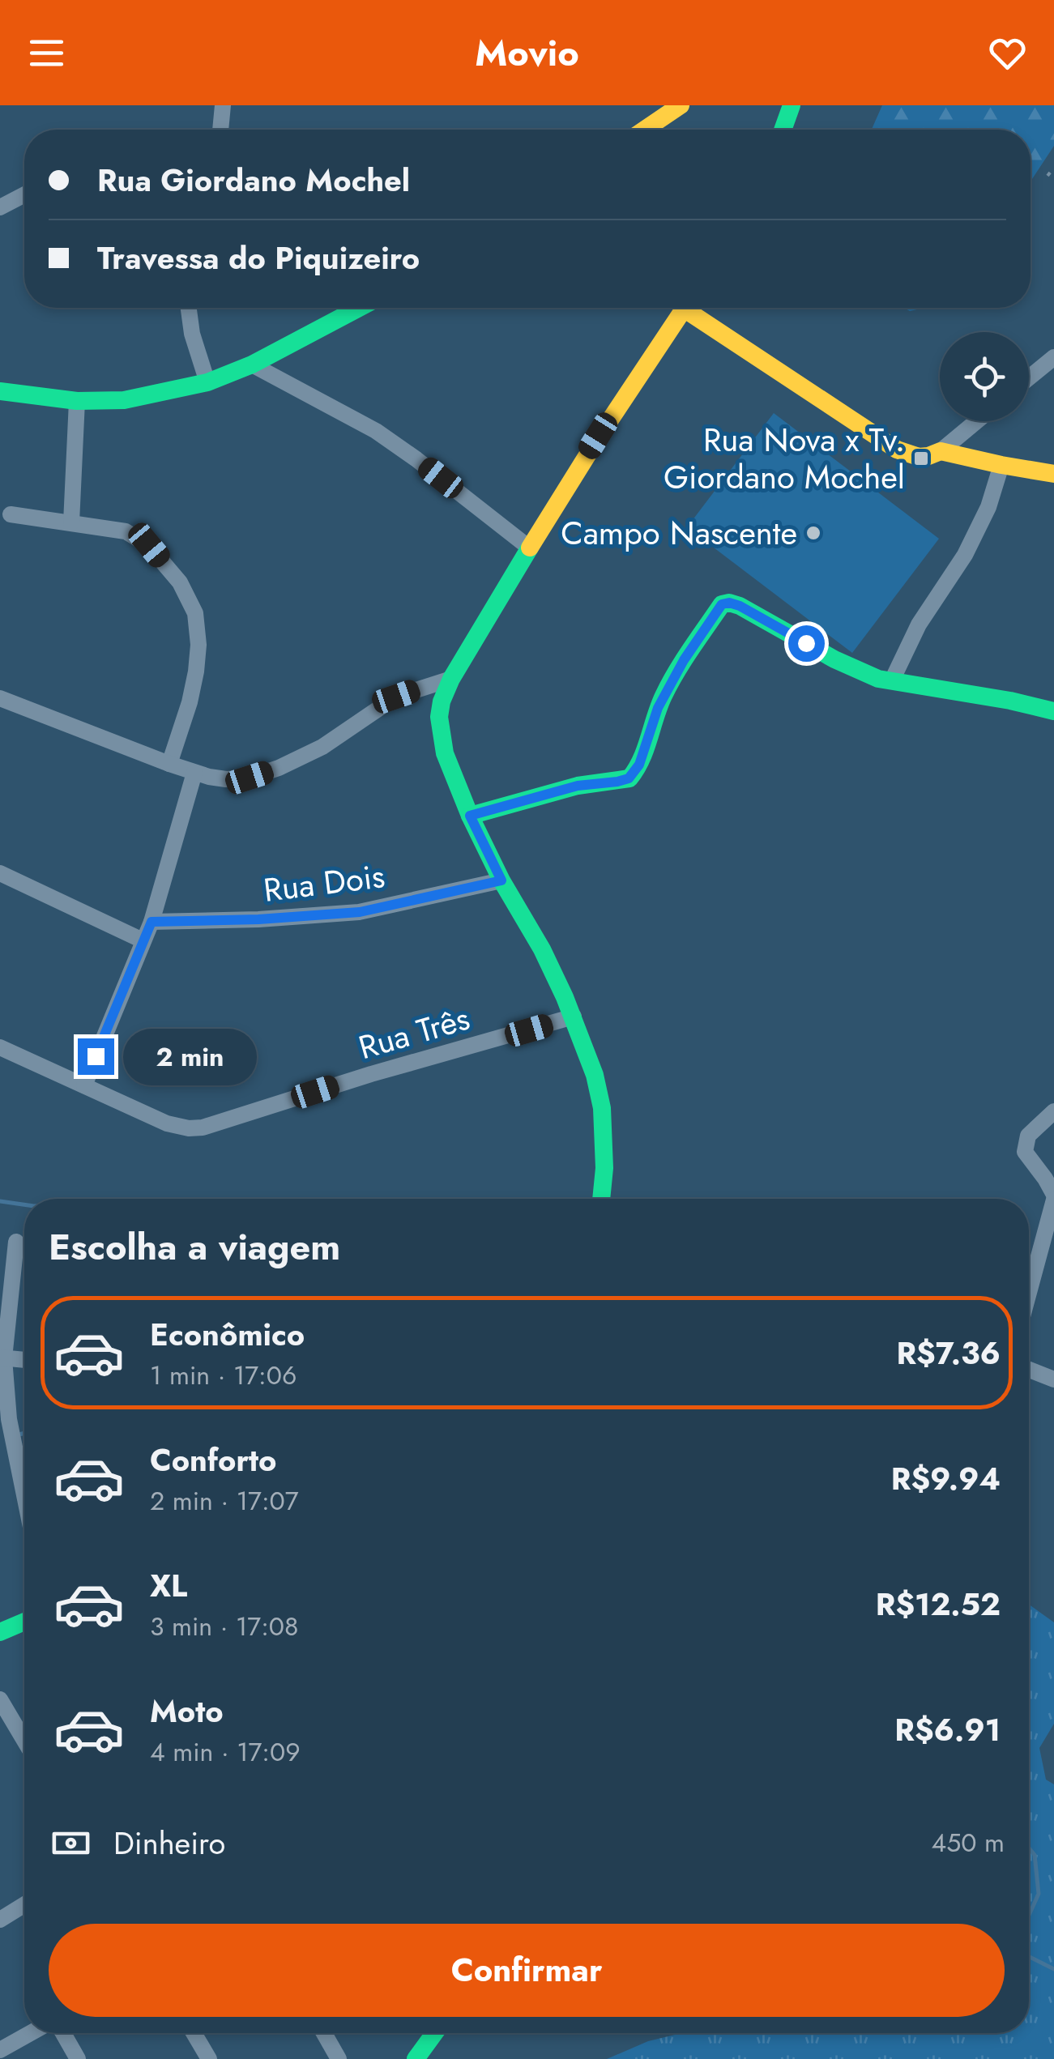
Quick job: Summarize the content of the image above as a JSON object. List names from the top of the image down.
{
  "streets": {
    "street": ["Rua Dois", "Rua Três"]
  },
  "places": {
    "transit": ["Rua Nova x Tv. Giordano Mochel"],
    "other": ["Campo Nascente"]
  },
  "page": {
    "header": "Movio",
    "banner": ["Rua Giordano Mochel", "Travessa do Piquizeiro"],
    "bubble": "2 min",
    "heading": "Escolha a viagem",
    "list": [
      {
        "name": "Econômico",
        "note": "1 min · 17:06",
        "value": "R$7.36"
      },
      {
        "name": "Conforto",
        "note": "2 min · 17:07",
        "value": "R$9.94"
      },
      {
        "name": "XL",
        "note": "3 min · 17:08",
        "value": "R$12.52"
      },
      {
        "name": "Moto",
        "note": "4 min · 17:09",
        "value": "R$6.91"
      }
    ],
    "pay": ["Dinheiro", "450 m"],
    "buttons": "Confirmar"
  }
}
